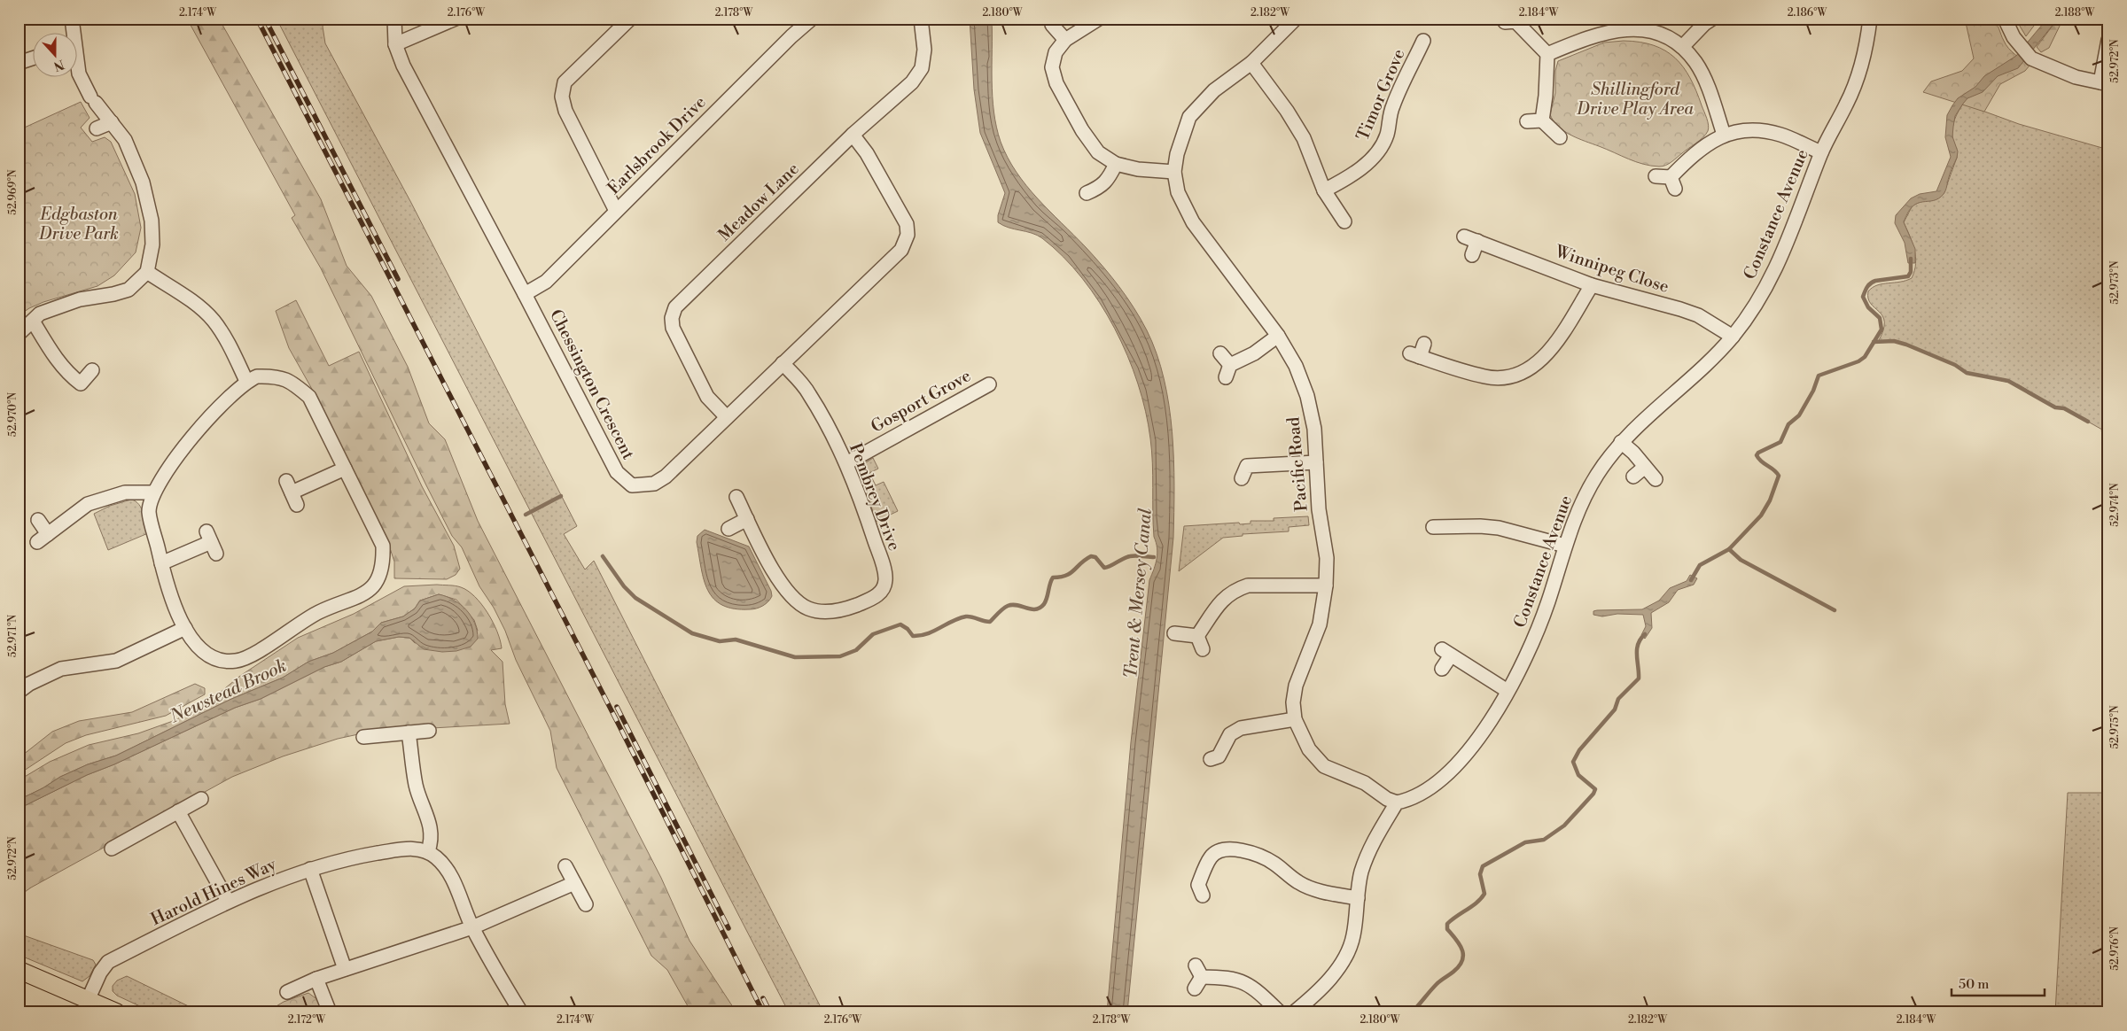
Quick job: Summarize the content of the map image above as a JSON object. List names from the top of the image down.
{
  "streets": {
    "street": [
      "Timor Grove",
      "Earlsbrook Drive",
      "Meadow Lane",
      "Constance Avenue",
      "Winnipeg Close",
      "Chessington Crescent",
      "Gosport Grove",
      "Pacific Road",
      "Pembrey Drive",
      "Harold Hines Way"
    ]
  },
  "crossings": [
    ["Earlsbrook Drive", "Chessington Crescent"],
    ["Meadow Lane", "Chessington Crescent"],
    ["Constance Avenue", "Winnipeg Close"],
    ["Constance Avenue", "Pacific Road"],
    ["Chessington Crescent", "Pembrey Drive"],
    ["Gosport Grove", "Pembrey Drive"]
  ],
  "water": ["Trent & Mersey Canal", "Newstead Brook"],
  "parks": ["Shillingford Drive Play Area", "Edgbaston Drive Park"],
  "scale_bar": "50 m",
  "north": "bottom",
  "coordinates": [
    "2.174°W",
    "2.176°W",
    "2.178°W",
    "2.180°W",
    "2.182°W",
    "2.184°W",
    "2.186°W",
    "2.188°W",
    "52.972°N",
    "52.969°N",
    "52.973°N",
    "52.970°N",
    "52.974°N",
    "52.971°N",
    "52.975°N",
    "52.976°N",
    "2.172°W"
  ]
}
